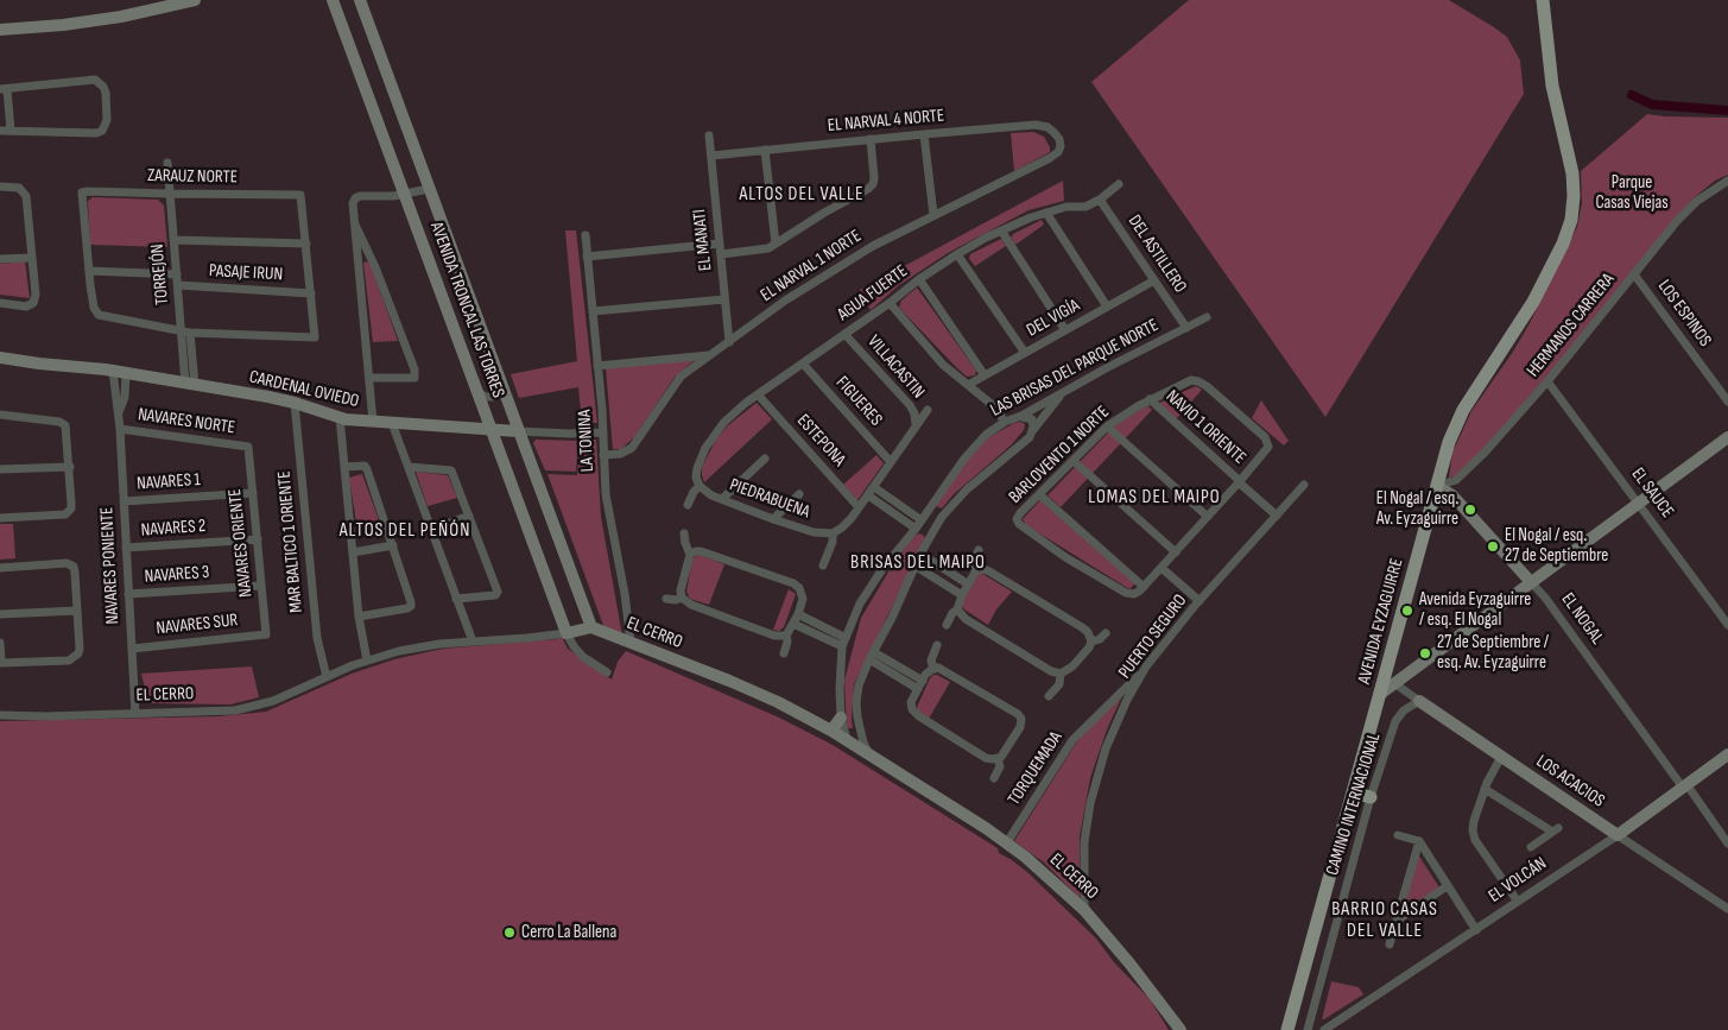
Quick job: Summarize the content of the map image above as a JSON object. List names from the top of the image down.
{
  "streets": {
    "main road": ["AVENIDA EYZAGUIRRE"],
    "street": [
      "EL NARVAL 4 NORTE",
      "ZARAUZ NORTE",
      "EL MANATI",
      "DEL ASTILLERO",
      "EL NARVAL 1 NORTE",
      "PASAJE IRUN",
      "TORREJÓN",
      "AGUA FUERTE",
      "AVENIDA TRONCAL LAS TORRES",
      "LOS ESPINOS",
      "DEL VIGÍA",
      "HERMANOS CARRERA",
      "VILLACASTIN",
      "LAS BRISAS DEL PARQUE NORTE",
      "CARDENAL OVIEDO",
      "FIGUERES",
      "NAVARES NORTE",
      "NAVIO 1 ORIENTE",
      "LA TONINA",
      "ESTEPONA",
      "BARLOVENTO 1 NORTE",
      "NAVARES 1",
      "EL SAUCE",
      "PIEDRABUENA",
      "NAVARES 2",
      "MAR BALTICO 1 ORIENTE",
      "NAVARES ORIENTE",
      "NAVARES PONIENTE",
      "NAVARES 3",
      "EL NOGAL",
      "NAVARES SUR",
      "EL CERRO",
      "PUERTO SEGURO",
      "TORQUEMADA",
      "LOS ACACIOS",
      "CAMINO INTERNACIONAL",
      "EL VOLCÁN"
    ]
  },
  "crossings": [
    ["EL NARVAL 4 NORTE", "EL MANATI"],
    ["EL NARVAL 4 NORTE", "EL NARVAL 1 NORTE"],
    ["ZARAUZ NORTE", "TORREJÓN"],
    ["EL MANATI", "EL NARVAL 1 NORTE"],
    ["DEL ASTILLERO", "AGUA FUERTE"],
    ["DEL ASTILLERO", "DEL VIGÍA"],
    ["DEL ASTILLERO", "LAS BRISAS DEL PARQUE NORTE"],
    ["EL NARVAL 1 NORTE", "LA TONINA"],
    ["PASAJE IRUN", "TORREJÓN"],
    ["TORREJÓN", "CARDENAL OVIEDO"],
    ["AGUA FUERTE", "VILLACASTIN"],
    ["AGUA FUERTE", "FIGUERES"],
    ["AGUA FUERTE", "ESTEPONA"],
    ["AGUA FUERTE", "PIEDRABUENA"],
    ["AVENIDA TRONCAL LAS TORRES", "CARDENAL OVIEDO"],
    ["AVENIDA TRONCAL LAS TORRES", "EL CERRO"],
    ["LOS ESPINOS", "HERMANOS CARRERA"],
    ["HERMANOS CARRERA", "EL SAUCE"],
    ["HERMANOS CARRERA", "EL NOGAL"],
    ["HERMANOS CARRERA", "AVENIDA EYZAGUIRRE"],
    ["LAS BRISAS DEL PARQUE NORTE", "EL CERRO"],
    ["CARDENAL OVIEDO", "LA TONINA"],
    ["CARDENAL OVIEDO", "MAR BALTICO 1 ORIENTE"],
    ["CARDENAL OVIEDO", "NAVARES PONIENTE"],
    ["NAVARES NORTE", "NAVARES ORIENTE"],
    ["NAVARES NORTE", "NAVARES PONIENTE"],
    ["NAVIO 1 ORIENTE", "BARLOVENTO 1 NORTE"],
    ["NAVIO 1 ORIENTE", "PUERTO SEGURO"],
    ["LA TONINA", "EL CERRO"],
    ["NAVARES 1", "NAVARES ORIENTE"],
    ["NAVARES 1", "NAVARES PONIENTE"],
    ["NAVARES 2", "NAVARES ORIENTE"],
    ["NAVARES 2", "NAVARES PONIENTE"],
    ["MAR BALTICO 1 ORIENTE", "EL CERRO"],
    ["NAVARES ORIENTE", "NAVARES 3"],
    ["NAVARES ORIENTE", "NAVARES SUR"],
    ["NAVARES PONIENTE", "NAVARES 3"],
    ["NAVARES PONIENTE", "NAVARES SUR"],
    ["NAVARES PONIENTE", "EL CERRO"],
    ["EL NOGAL", "AVENIDA EYZAGUIRRE"],
    ["EL NOGAL", "EL VOLCÁN"],
    ["EL CERRO", "PUERTO SEGURO"],
    ["EL CERRO", "TORQUEMADA"],
    ["PUERTO SEGURO", "TORQUEMADA"],
    ["LOS ACACIOS", "CAMINO INTERNACIONAL"],
    ["LOS ACACIOS", "EL VOLCÁN"]
  ],
  "districts": [
    "ALTOS DEL VALLE",
    "LOMAS DEL MAIPO",
    "ALTOS DEL PEÑÓN",
    "BRISAS DEL MAIPO",
    "BARRIO CASAS DEL VALLE"
  ],
  "parks": ["Parque Casas Viejas"],
  "places": [
    "El Nogal / esq. Av. Eyzaguirre",
    "El Nogal / esq. 27 de Septiembre",
    "Avenida Eyzaguirre / esq. El Nogal",
    "27 de Septiembre / esq. Av. Eyzaguirre",
    "Cerro La Ballena"
  ]
}
